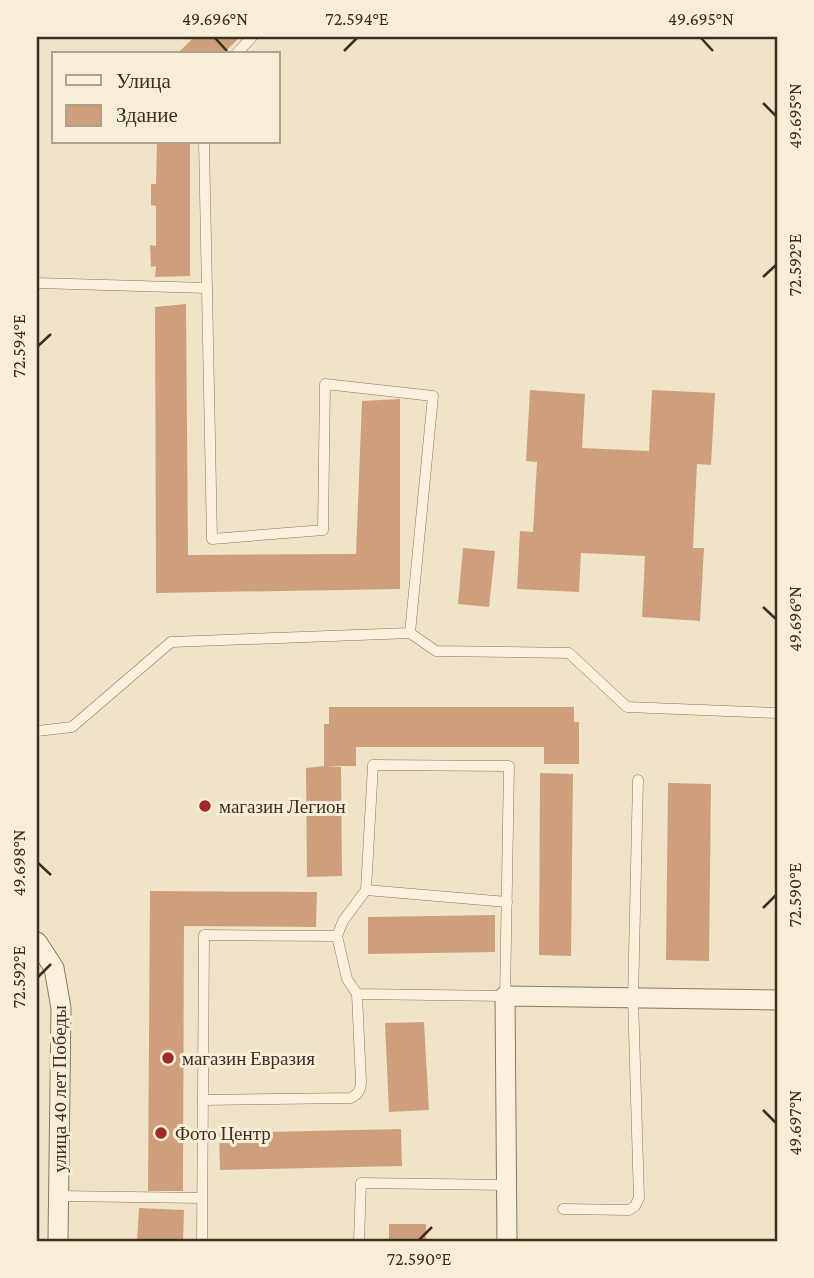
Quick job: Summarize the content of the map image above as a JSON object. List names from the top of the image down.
{
  "streets": {
    "street": ["улица 40 лет Победы"]
  },
  "places": ["магазин Легион", "магазин Евразия", "Фото Центр"],
  "legend": ["Улица", "Здание"],
  "coordinates": [
    "49.696°N",
    "72.594°E",
    "49.695°N",
    "72.592°E",
    "49.698°N",
    "72.590°E",
    "49.697°N"
  ]
}
